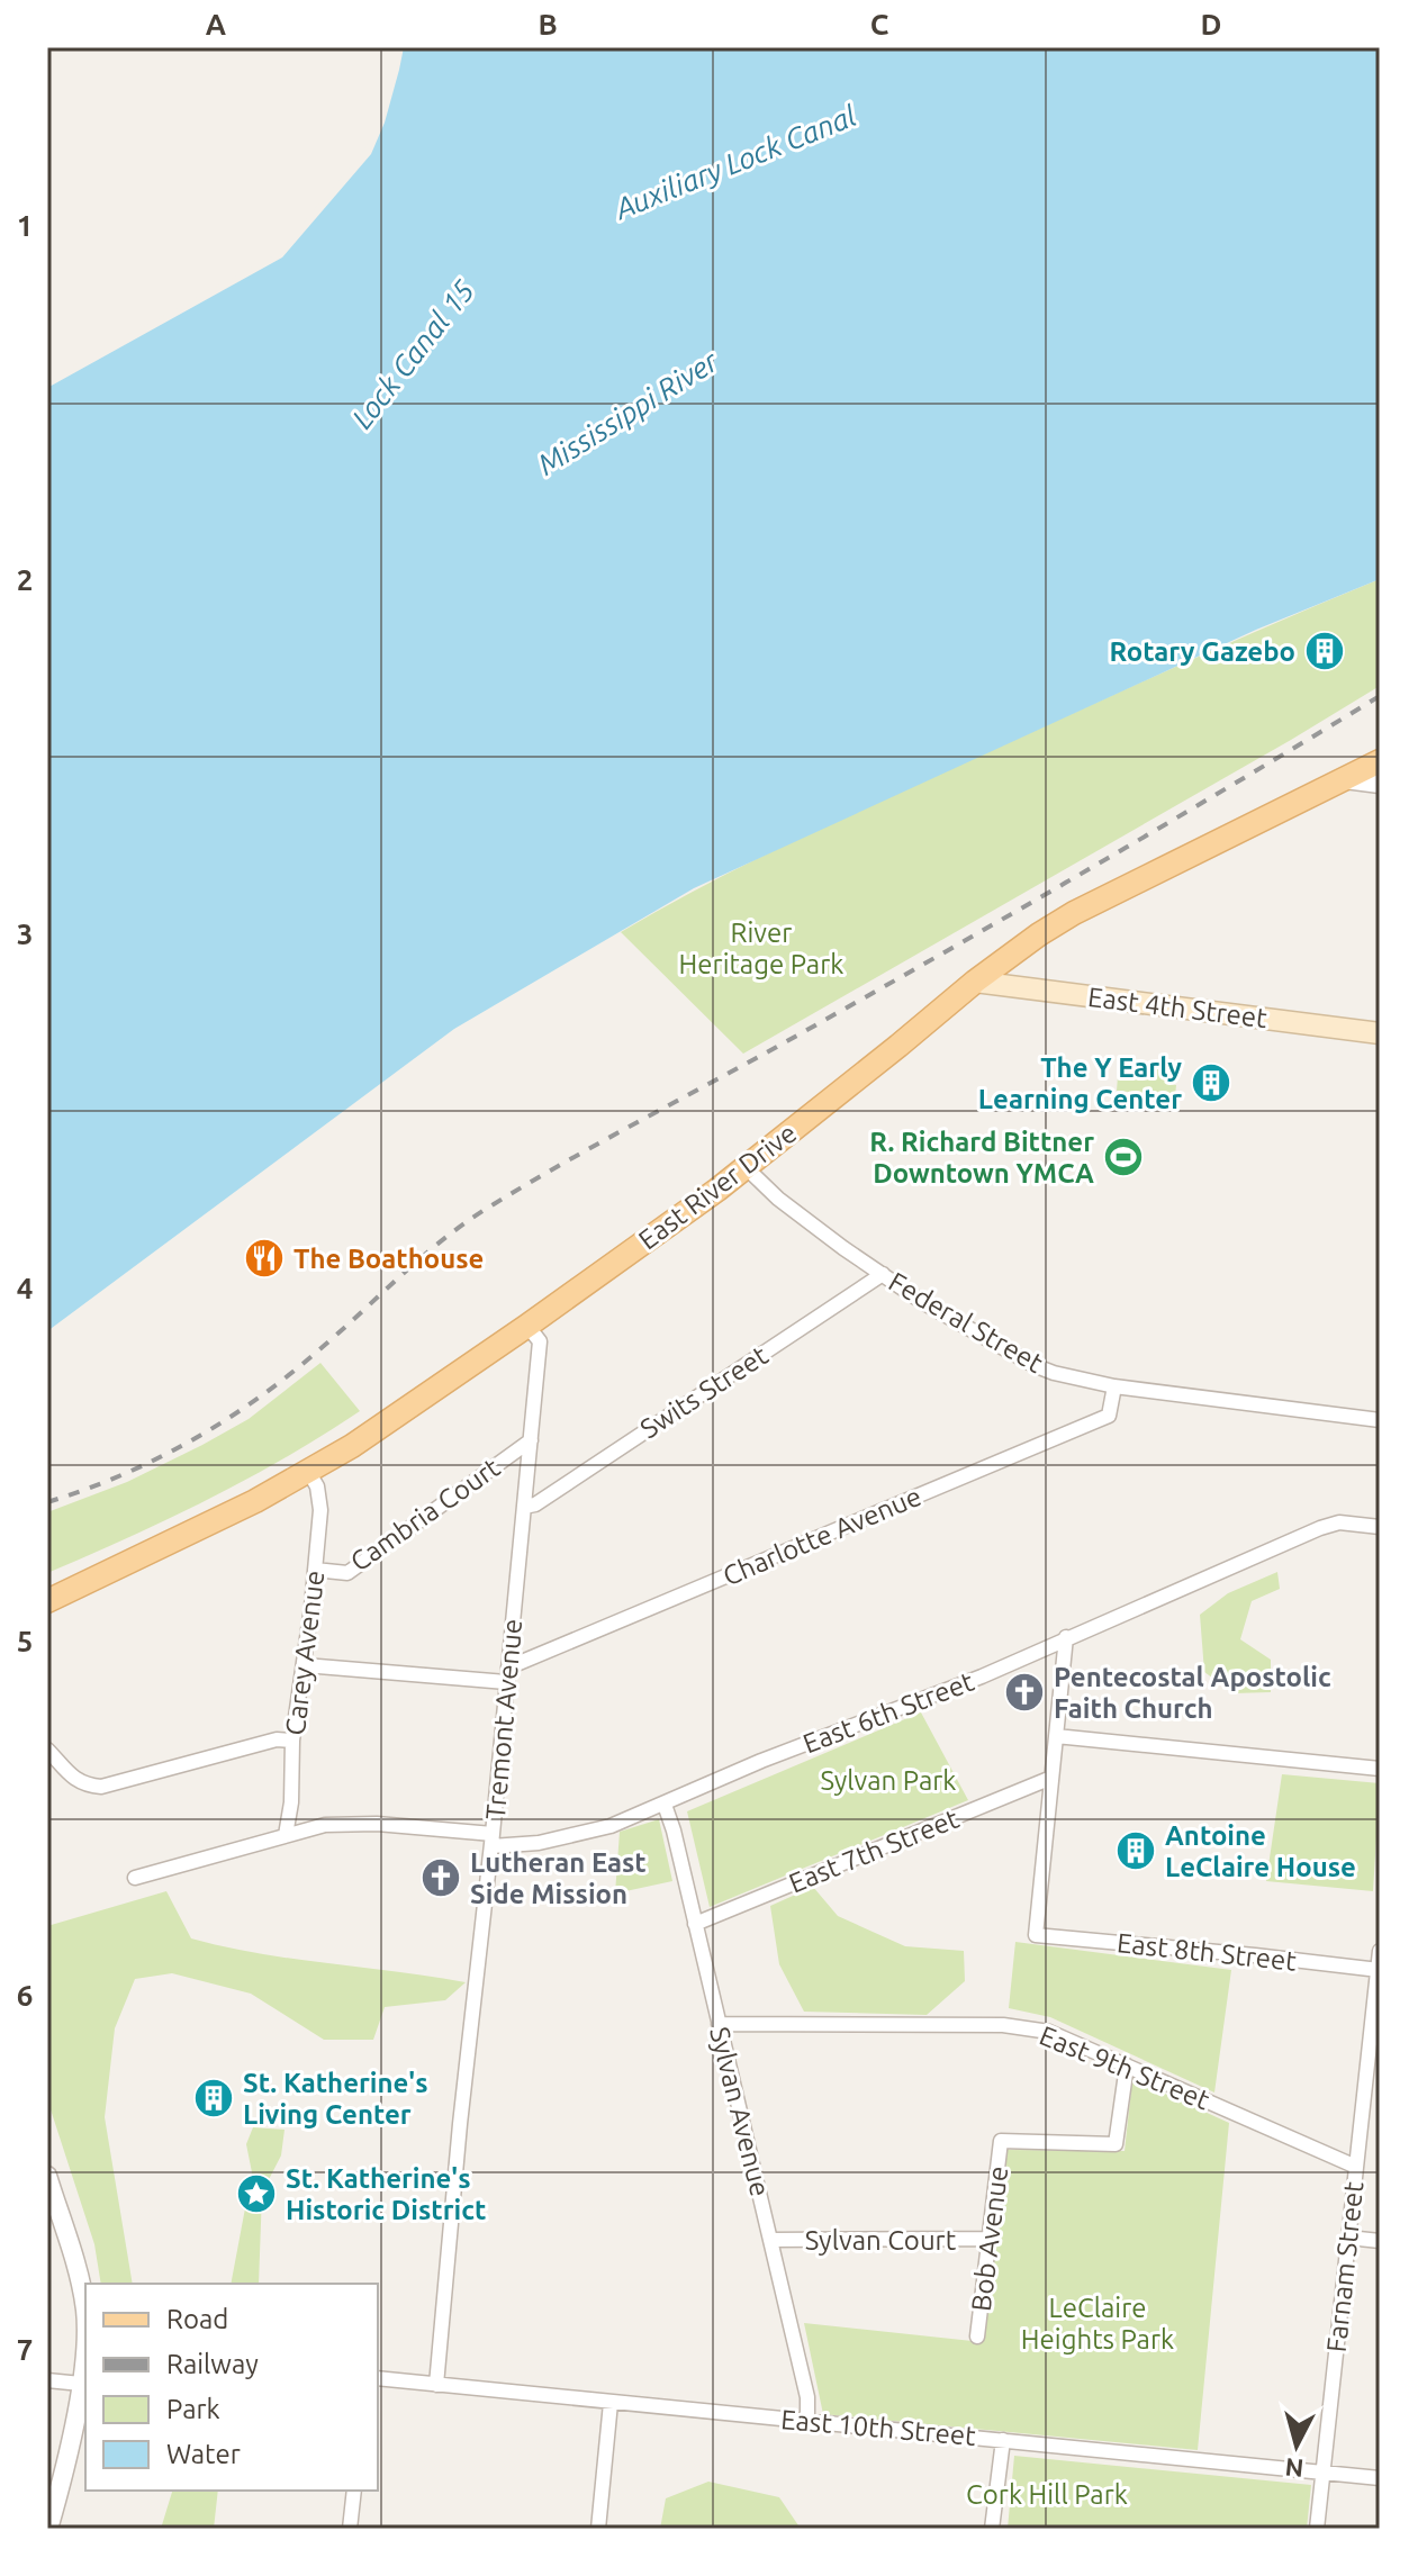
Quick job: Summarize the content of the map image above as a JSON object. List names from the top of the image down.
{
  "streets": {
    "main road": ["East 4th Street", "East River Drive"],
    "street": [
      "Federal Street",
      "Swits Street",
      "Cambria Court",
      "Charlotte Avenue",
      "Carey Avenue",
      "East 6th Street",
      "Tremont Avenue",
      "East 7th Street",
      "East 8th Street",
      "East 9th Street",
      "Sylvan Avenue",
      "Bob Avenue",
      "Sylvan Court",
      "Farnam Street",
      "East 10th Street"
    ]
  },
  "crossings": [
    ["East 4th Street", "East River Drive"],
    ["East River Drive", "Federal Street"],
    ["East River Drive", "Carey Avenue"],
    ["East River Drive", "Tremont Avenue"],
    ["Federal Street", "Swits Street"],
    ["Federal Street", "Charlotte Avenue"],
    ["Swits Street", "Tremont Avenue"],
    ["Cambria Court", "Carey Avenue"],
    ["Cambria Court", "Tremont Avenue"],
    ["Charlotte Avenue", "Carey Avenue"],
    ["Charlotte Avenue", "Tremont Avenue"],
    ["Carey Avenue", "East 6th Street"],
    ["East 6th Street", "Tremont Avenue"],
    ["East 6th Street", "Sylvan Avenue"],
    ["Tremont Avenue", "East 10th Street"],
    ["East 7th Street", "East 8th Street"],
    ["East 7th Street", "Sylvan Avenue"],
    ["East 8th Street", "Farnam Street"],
    ["East 9th Street", "Sylvan Avenue"],
    ["East 9th Street", "Bob Avenue"],
    ["East 9th Street", "Farnam Street"],
    ["Sylvan Avenue", "Sylvan Court"],
    ["Sylvan Avenue", "East 10th Street"],
    ["Bob Avenue", "Sylvan Court"],
    ["Farnam Street", "East 10th Street"]
  ],
  "water": ["Auxiliary Lock Canal", "Lock Canal 15", "Mississippi River"],
  "parks": [
    "River Heritage Park",
    "Sylvan Park",
    "LeClaire Heights Park",
    "Cork Hill Park"
  ],
  "places": {
    "building": [
      "Rotary Gazebo",
      "The Y Early Learning Center",
      "Antoine LeClaire House",
      "St. Katherine's Living Center"
    ],
    "sports": ["R. Richard Bittner Downtown YMCA"],
    "restaurant": ["The Boathouse"],
    "church": ["Pentecostal Apostolic Faith Church", "Lutheran East Side Mission"],
    "place": ["St. Katherine's Historic District"]
  },
  "legend": [
    "Road",
    "Railway",
    "Park",
    "Water"
  ],
  "north": "bottom",
  "grid": {
    "columns": [
      "A",
      "B",
      "C",
      "D"
    ],
    "rows": [
      "1",
      "2",
      "3",
      "4",
      "5",
      "6",
      "7"
    ]
  }
}
